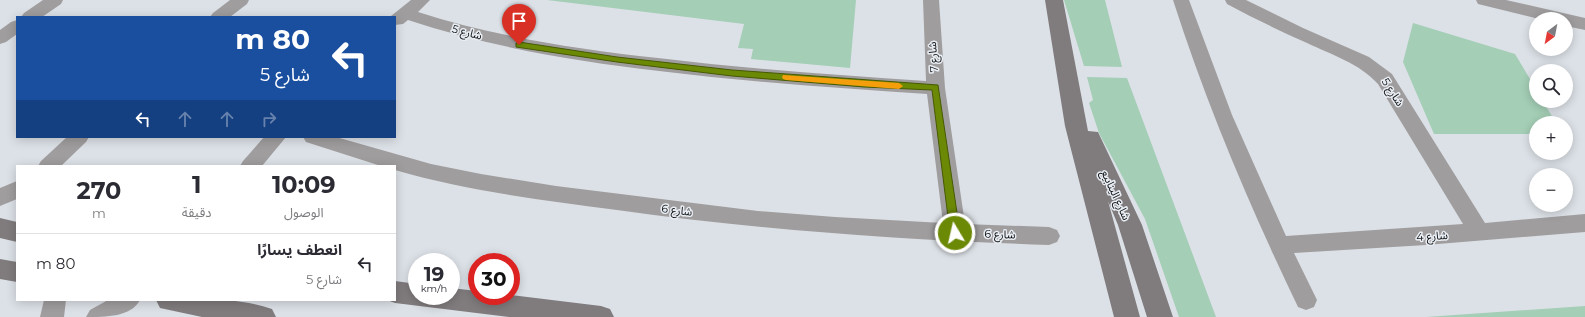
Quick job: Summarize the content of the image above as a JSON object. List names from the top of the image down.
{
  "streets": {
    "street": [
      "شارع 5",
      "شارع 7",
      "شارع الينابيع",
      "شارع 6",
      "شارع 4"
    ]
  },
  "crossings": [
    ["شارع 5", "شارع 7"],
    ["شارع 5", "شارع 4"],
    ["شارع 7", "شارع 6"]
  ],
  "north": "bottom left",
  "page": {
    "map_buttons": ["+", "−"],
    "turn": ["80 m", "شارع 5"],
    "eta": [
      "10:09",
      "الوصول",
      "1",
      "دقيقة",
      "270",
      "m"
    ],
    "list": [
      {
        "name": "انعطف يسارًا",
        "note": "شارع 5",
        "value": "80 m"
      }
    ],
    "speed": "19 km/h",
    "limit": "30"
  }
}
